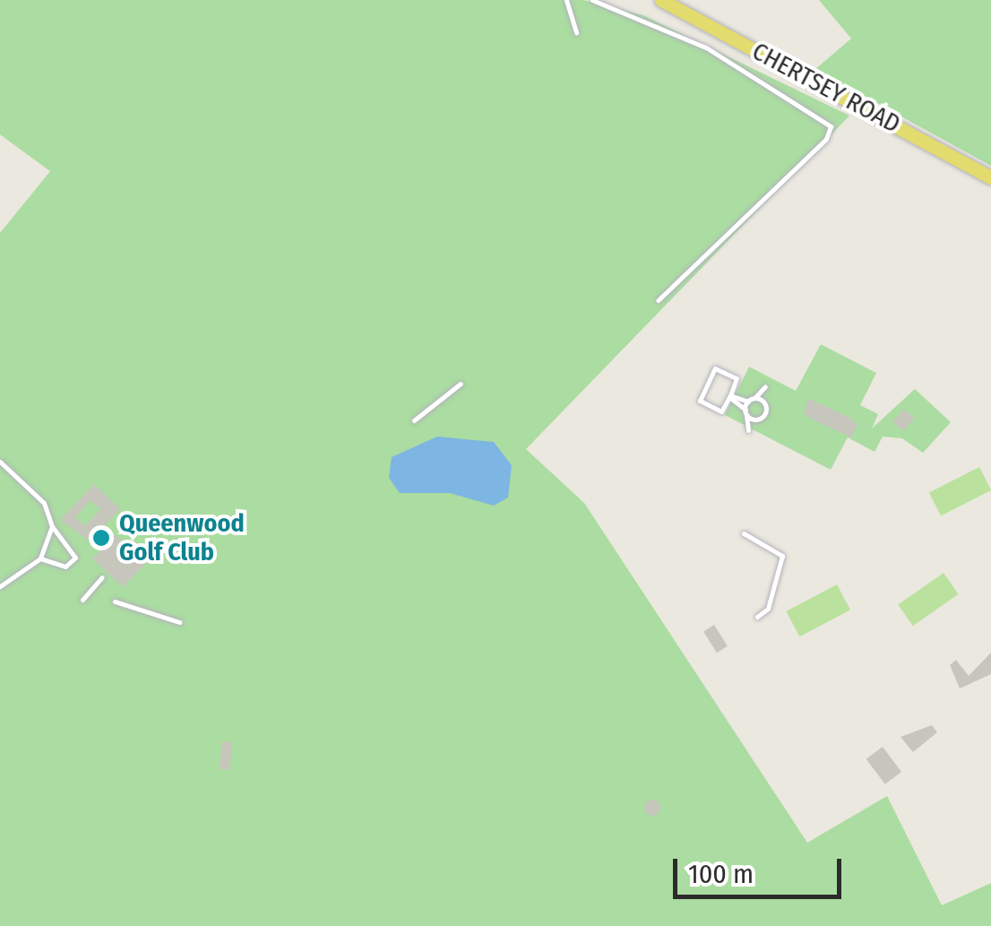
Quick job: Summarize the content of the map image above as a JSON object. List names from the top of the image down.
{
  "streets": {
    "main road": ["CHERTSEY ROAD"]
  },
  "places": ["Queenwood Golf Club"],
  "scale_bar": "100 m"
}
